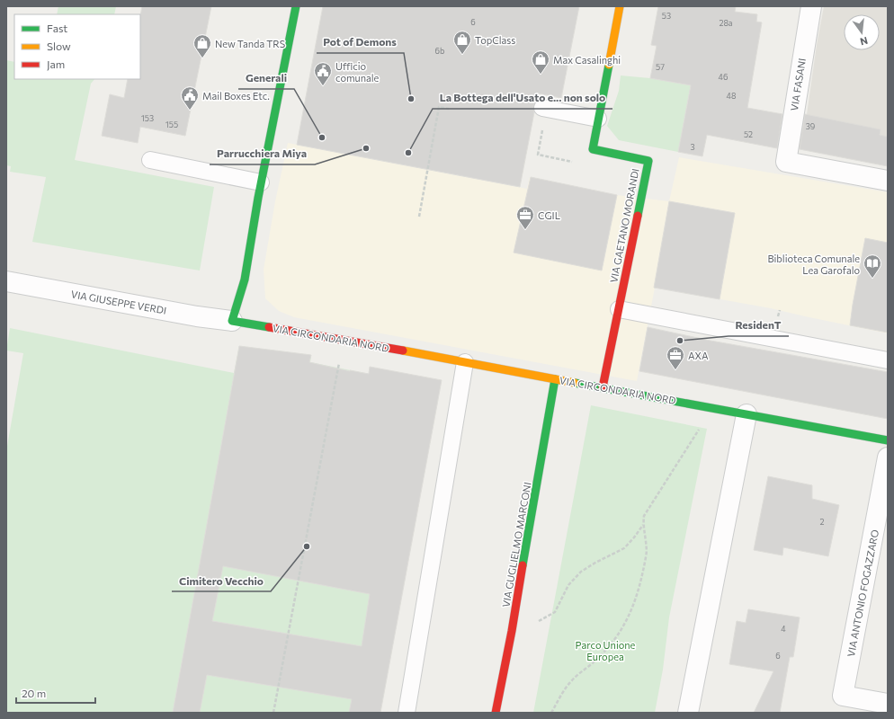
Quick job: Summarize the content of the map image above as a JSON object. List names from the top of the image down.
{
  "streets": {
    "street": [
      "VIA FASANI",
      "VIA GAETANO MORANDI",
      "VIA GIUSEPPE VERDI",
      "VIA CIRCONDARIA NORD",
      "VIA GUGLIELMO MARCONI",
      "VIA ANTONIO FOGAZZARO"
    ]
  },
  "crossings": [
    ["VIA GAETANO MORANDI", "VIA CIRCONDARIA NORD"],
    ["VIA GIUSEPPE VERDI", "VIA CIRCONDARIA NORD"],
    ["VIA CIRCONDARIA NORD", "VIA GUGLIELMO MARCONI"]
  ],
  "parks": ["Parco Unione Europea"],
  "places": {
    "shop": ["TopClass", "New Tanda TRS", "Max Casalinghi"],
    "public building": ["Ufficio comunale", "Mail Boxes Etc."],
    "other": [
      "Pot of Demons",
      "Generali",
      "Parrucchiera Miya",
      "La Bottega dell'Usato e... non solo",
      "ResidenT",
      "Cimitero Vecchio"
    ],
    "office": ["CGIL", "AXA"],
    "library": ["Biblioteca Comunale Lea Garofalo"]
  },
  "house_numbers": [
    "53",
    "6",
    "28a",
    "6b",
    "57",
    "46",
    "48",
    "153",
    "155",
    "39",
    "52",
    "3",
    "2",
    "4",
    "6"
  ],
  "legend": ["Fast", "Slow", "Jam"],
  "scale_bar": "20 m",
  "north": "bottom"
}
